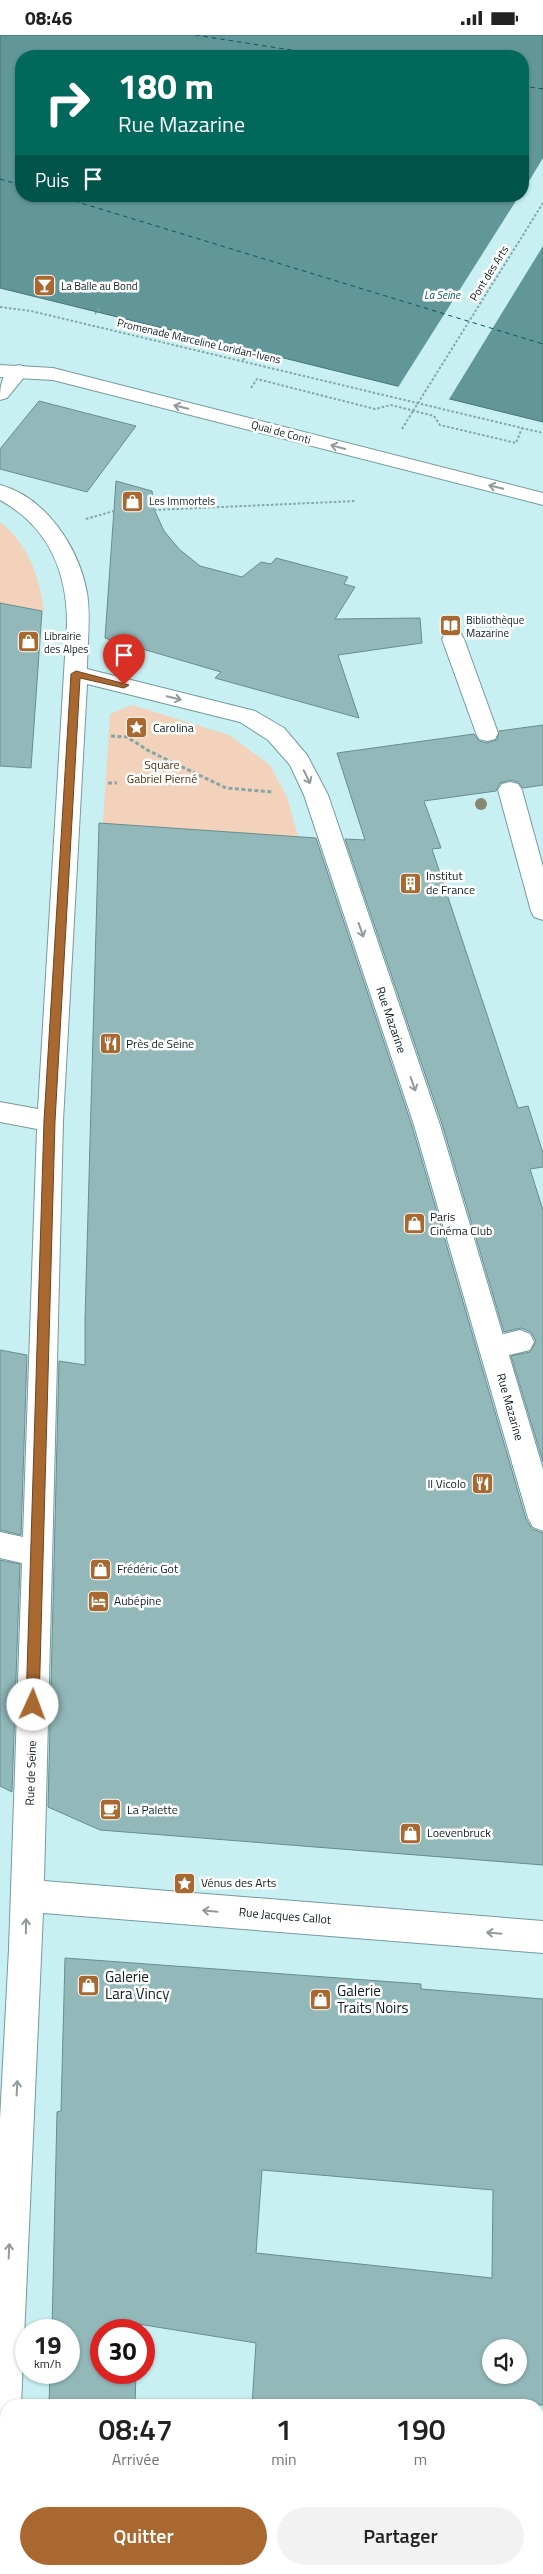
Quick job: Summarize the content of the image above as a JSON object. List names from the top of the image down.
{
  "streets": {
    "street": [
      "Quai de Conti",
      "Rue Mazarine",
      "Rue de Seine",
      "Rue Jacques Callot"
    ],
    "path": ["Pont des Arts", "Promenade Marceline Loridan-Ivens"]
  },
  "crossings": [
    ["Rue Mazarine", "Rue de Seine"],
    ["Rue de Seine", "Rue Jacques Callot"]
  ],
  "one_way": ["Quai de Conti", "Rue Mazarine", "Rue Jacques Callot"],
  "water": ["La Seine"],
  "parks": ["Square Gabriel Pierné"],
  "places": {
    "bar": ["La Balle au Bond"],
    "shop": [
      "Les Immortels",
      "Librairie des Alpes",
      "Paris Cinéma Club",
      "Frédéric Got",
      "Loevenbruck",
      "Galerie Lara Vincy",
      "Galerie Traits Noirs"
    ],
    "library": ["Bibliothèque Mazarine"],
    "place": ["Carolina", "Vénus des Arts"],
    "building": ["Institut de France"],
    "restaurant": ["Près de Seine", "Il Vicolo"],
    "hotel": ["Aubépine"],
    "cafe": ["La Palette"]
  },
  "page": {
    "status": "08:46",
    "turn": ["180 m", "Rue Mazarine"],
    "then": "Puis",
    "speed": "19 km/h",
    "limit": "30",
    "eta": [
      "08:47",
      "Arrivée",
      "1",
      "min",
      "190",
      "m"
    ],
    "buttons": ["Quitter", "Partager"]
  }
}
